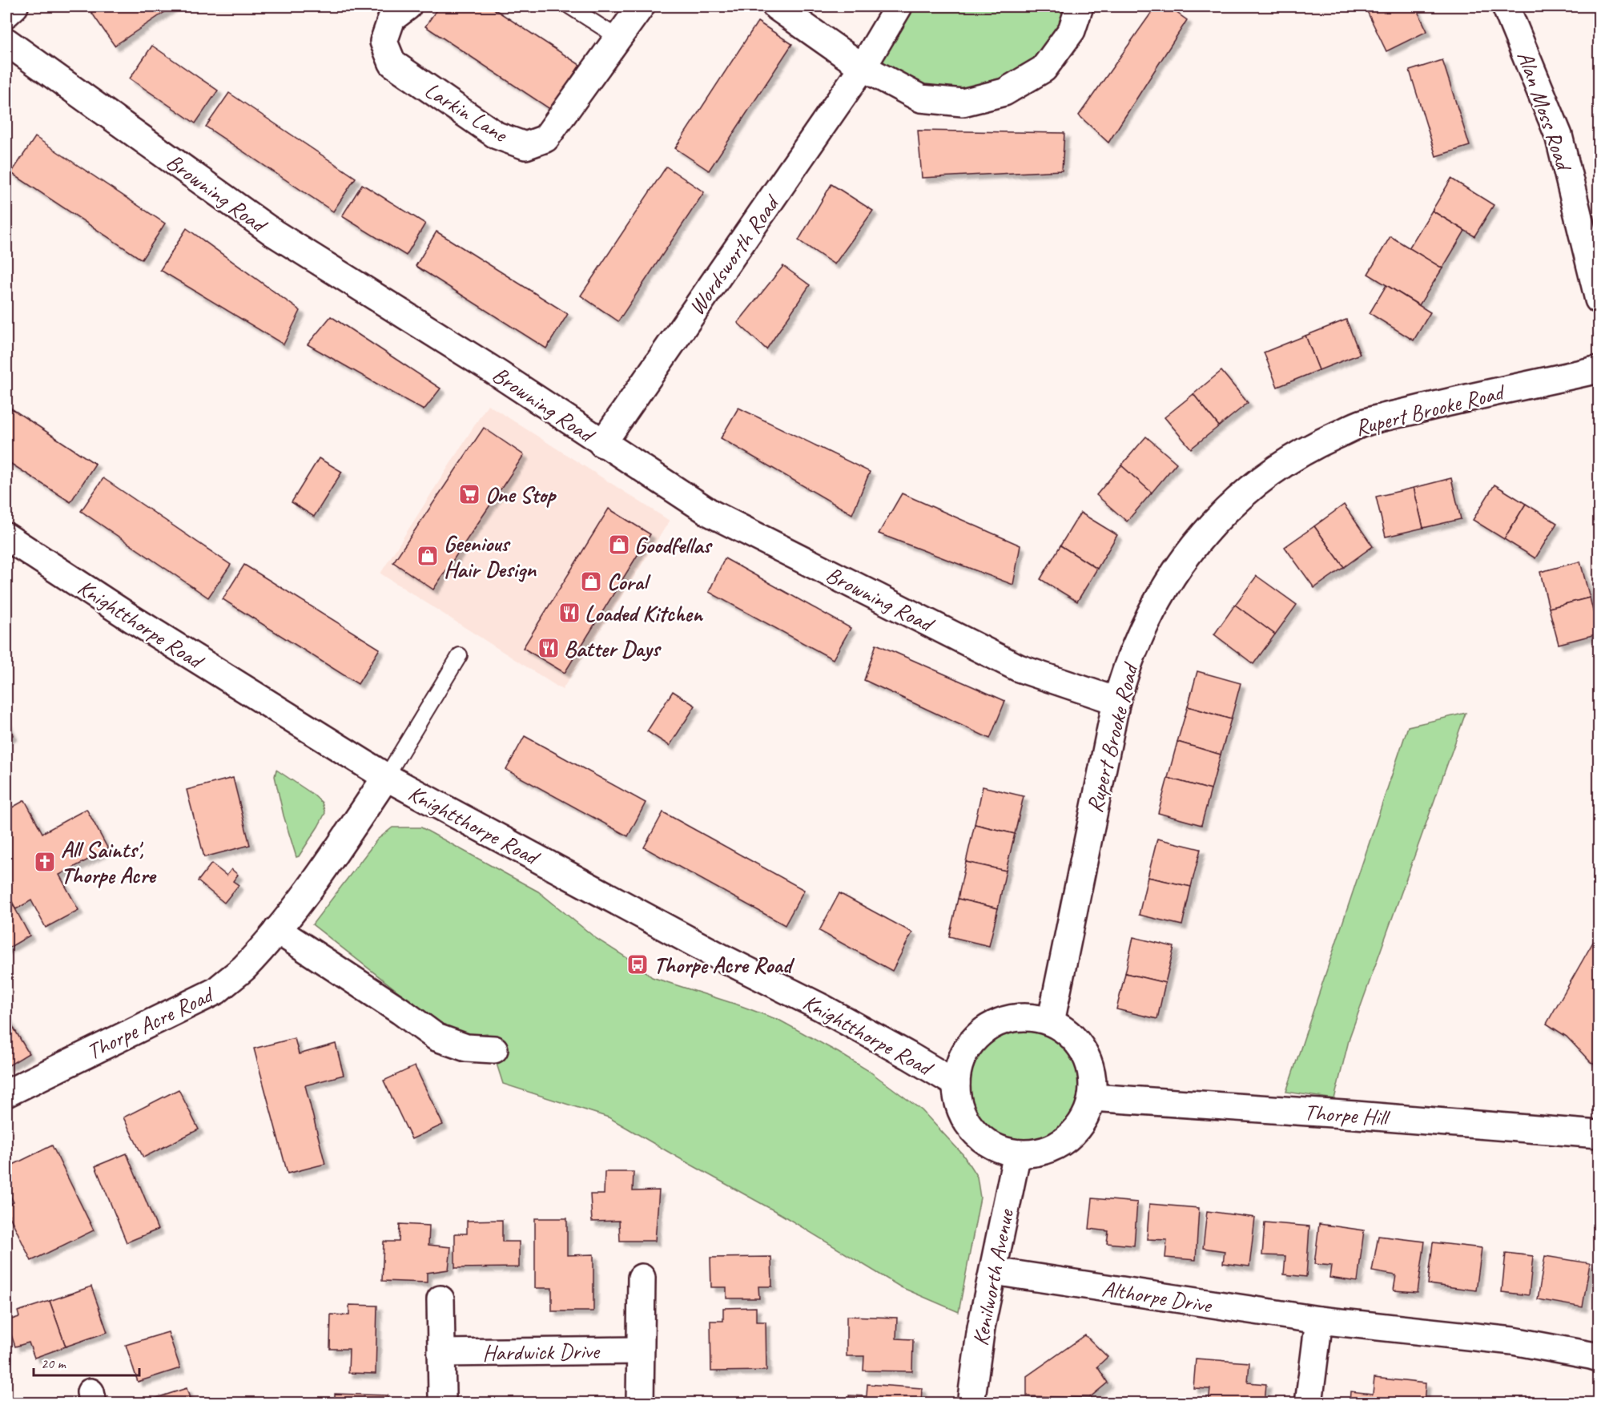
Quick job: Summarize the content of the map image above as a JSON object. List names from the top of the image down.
{
  "streets": {
    "street": [
      "Alan Moss Road",
      "Larkin Lane",
      "Browning Road",
      "Wordsworth Road",
      "Rupert Brooke Road",
      "Knightthorpe Road",
      "Thorpe Acre Road",
      "Thorpe Hill",
      "Kenilworth Avenue",
      "Althorpe Drive",
      "Hardwick Drive"
    ]
  },
  "crossings": [
    ["Browning Road", "Wordsworth Road"],
    ["Browning Road", "Rupert Brooke Road"],
    ["Rupert Brooke Road", "Knightthorpe Road"],
    ["Rupert Brooke Road", "Thorpe Hill"],
    ["Rupert Brooke Road", "Kenilworth Avenue"],
    ["Knightthorpe Road", "Thorpe Acre Road"],
    ["Knightthorpe Road", "Thorpe Hill"],
    ["Knightthorpe Road", "Kenilworth Avenue"],
    ["Thorpe Hill", "Kenilworth Avenue"],
    ["Kenilworth Avenue", "Althorpe Drive"]
  ],
  "places": {
    "supermarket": ["One Stop"],
    "shop": ["Goodfellas", "Geenious Hair Design", "Coral"],
    "restaurant": ["Loaded Kitchen", "Batter Days"],
    "church": ["All Saints', Thorpe Acre"],
    "bus stop": ["Thorpe Acre Road"]
  },
  "scale_bar": "20 m"
}
